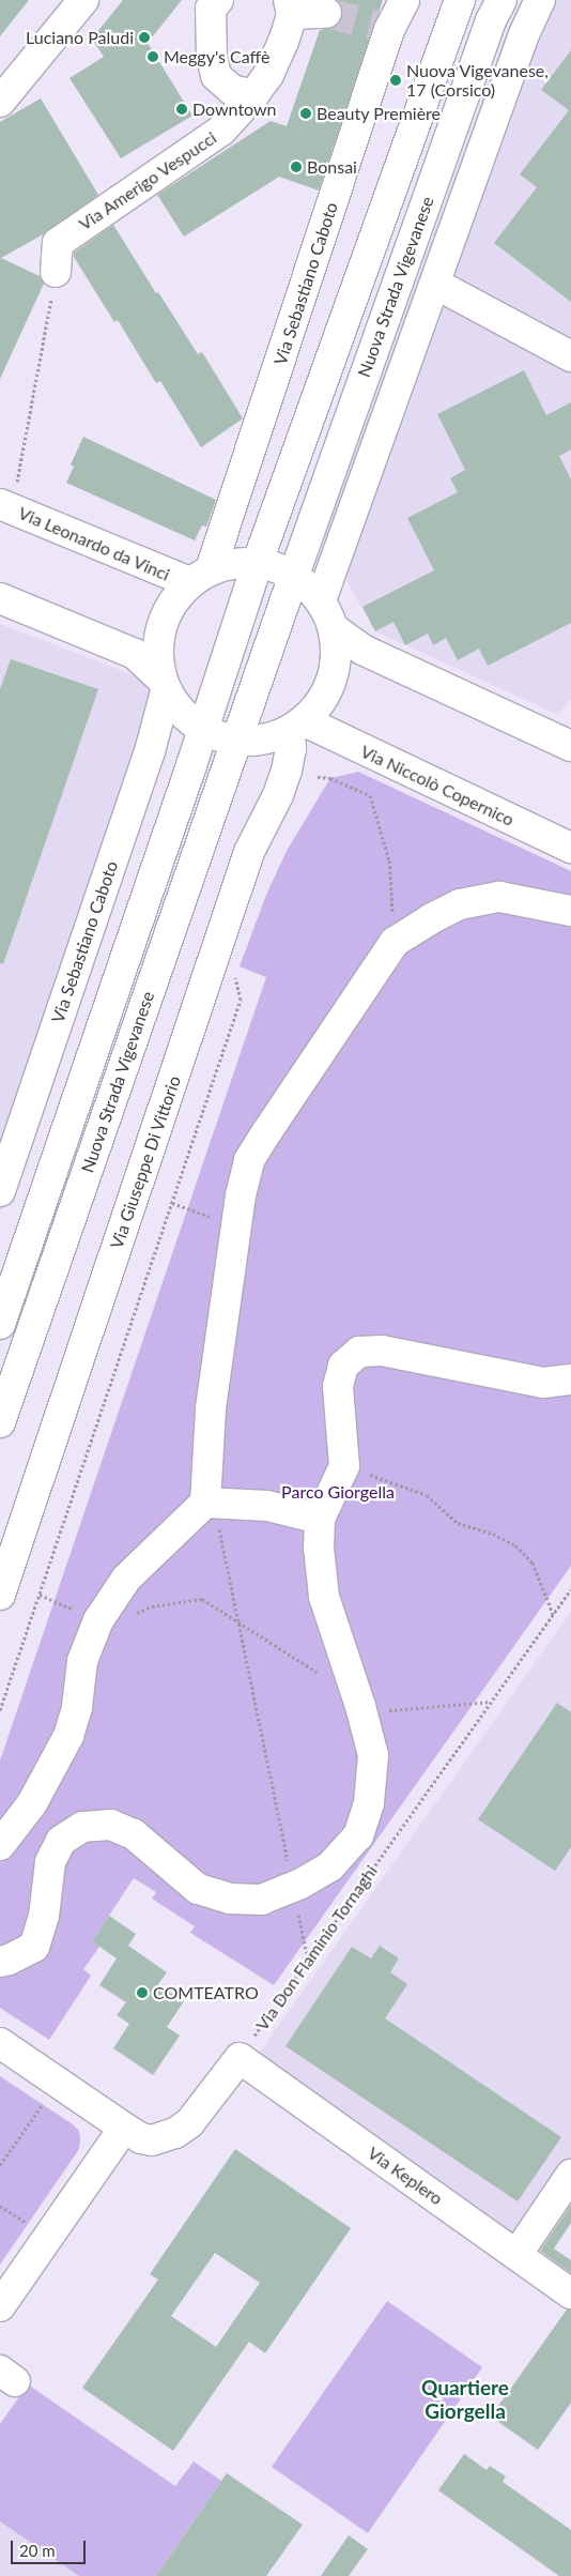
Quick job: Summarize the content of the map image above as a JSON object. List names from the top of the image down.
{
  "streets": {
    "street": [
      "Via Amerigo Vespucci",
      "Via Sebastiano Caboto",
      "Nuova Strada Vigevanese",
      "Via Leonardo da Vinci",
      "Via Niccolò Copernico",
      "Via Giuseppe Di Vittorio",
      "Via Keplero"
    ],
    "path": ["Via Don Flaminio Tornaghi"]
  },
  "crossings": [
    ["Via Sebastiano Caboto", "Via Leonardo da Vinci"],
    ["Via Niccolò Copernico", "Via Giuseppe Di Vittorio"],
    ["Via Don Flaminio Tornaghi", "Via Keplero"]
  ],
  "districts": ["Quartiere Giorgella"],
  "parks": ["Parco Giorgella"],
  "places": [
    "Luciano Paludi",
    "Meggy's Caffè",
    "Nuova Vigevanese, 17 (Corsico)",
    "Downtown",
    "Beauty Première",
    "Bonsai",
    "COMTEATRO"
  ],
  "scale_bar": "20 m"
}
